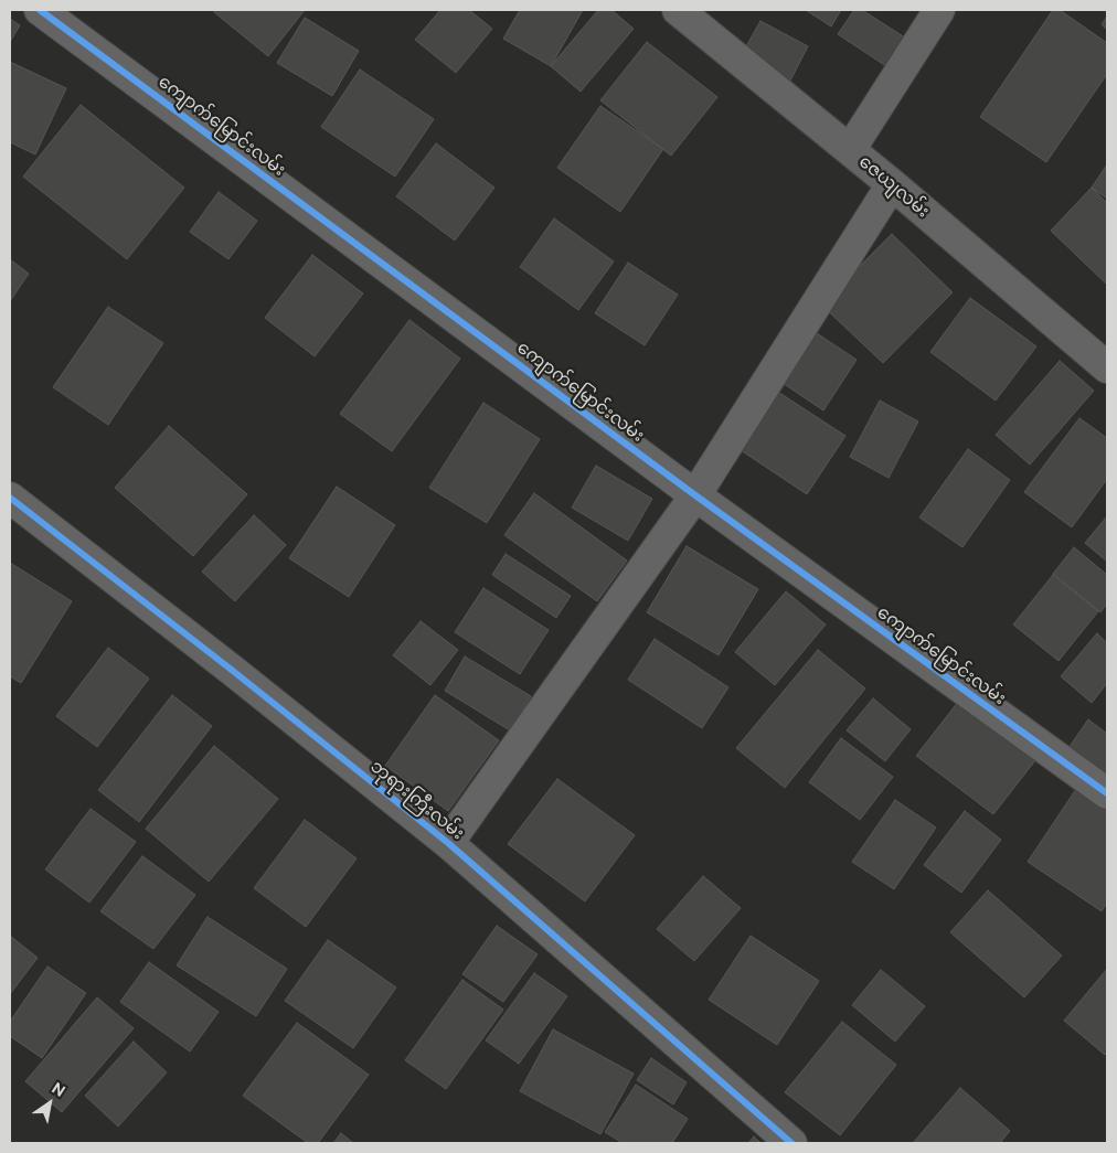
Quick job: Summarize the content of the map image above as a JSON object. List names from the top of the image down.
{
  "streets": {
    "street": ["ကျောက်မြောင်းလမ်း", "ဇေယျလမ်း", "ဘုရားကြီးလမ်း"]
  },
  "north": "top right"
}
